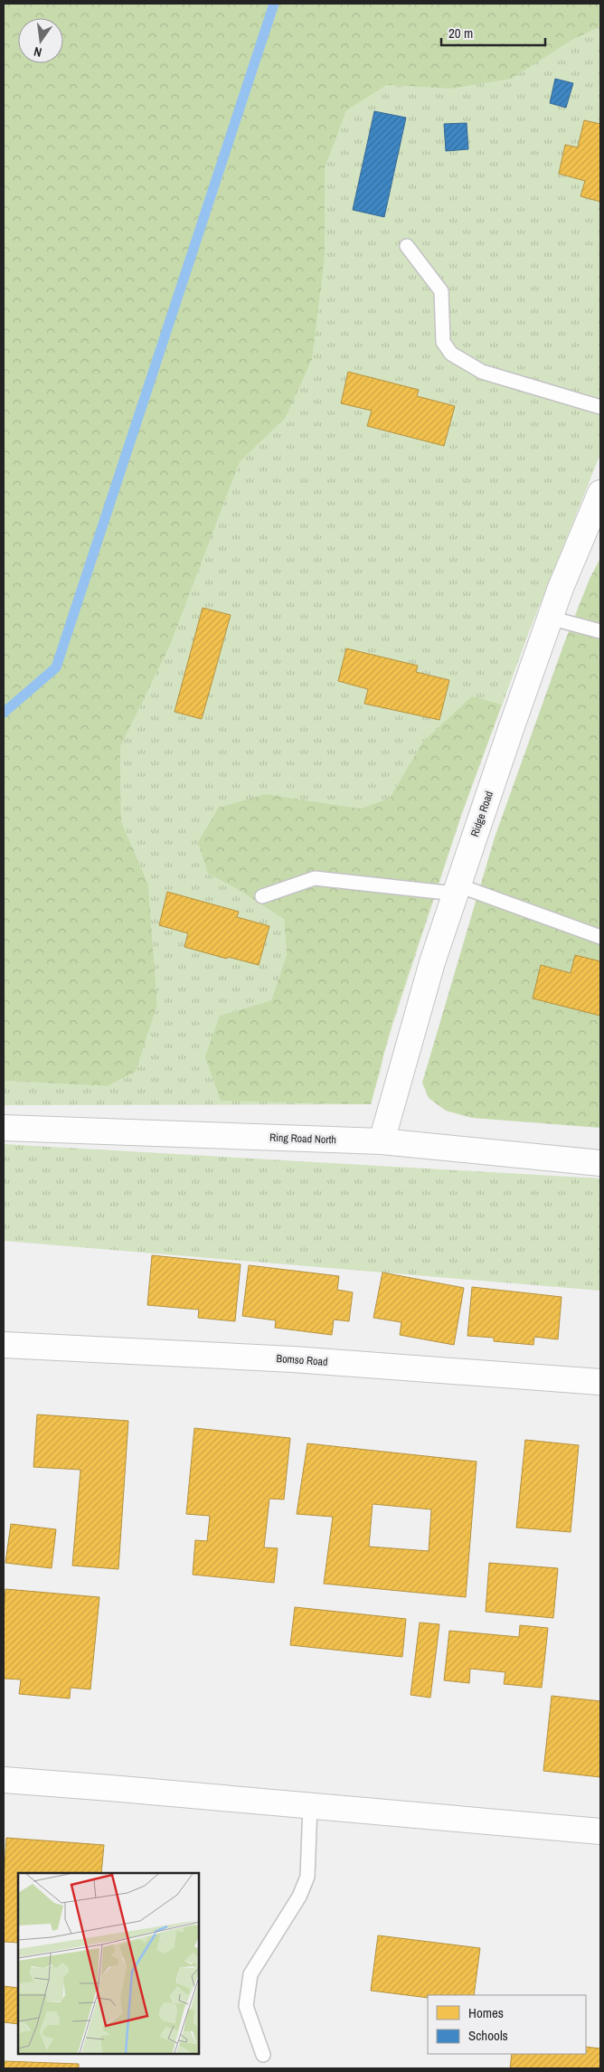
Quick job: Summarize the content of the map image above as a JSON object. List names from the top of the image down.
{
  "streets": {
    "street": ["Ridge Road", "Ring Road North", "Bomso Road"]
  },
  "crossings": [
    ["Ridge Road", "Ring Road North"]
  ],
  "legend": ["Homes", "Schools"],
  "scale_bar": "20 m",
  "north": "bottom"
}
